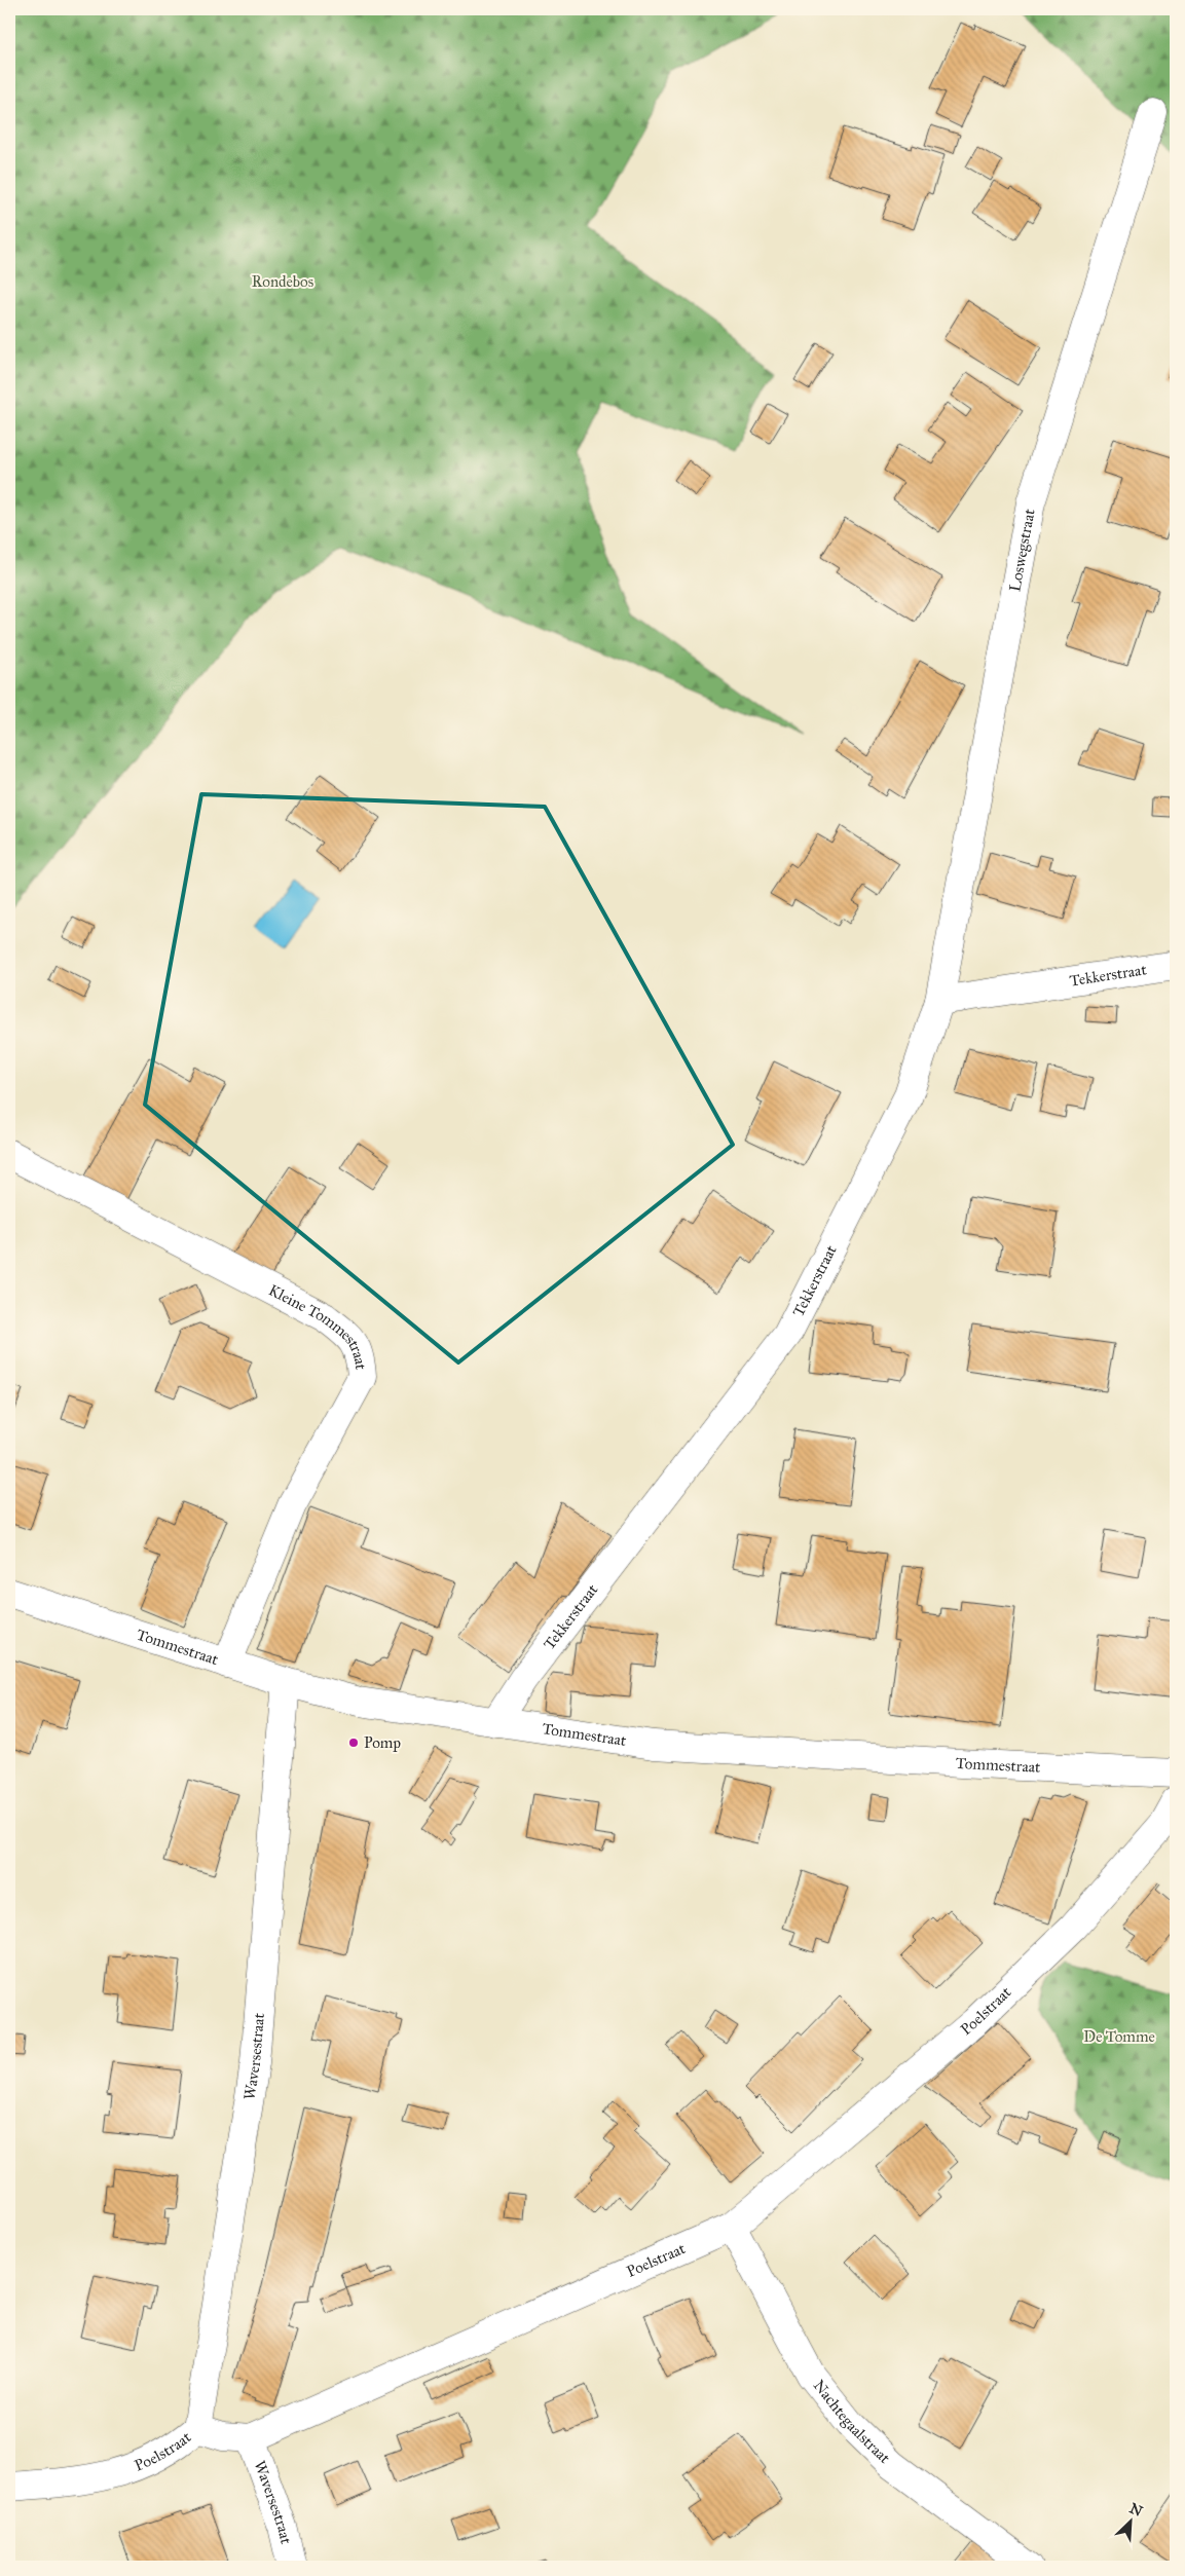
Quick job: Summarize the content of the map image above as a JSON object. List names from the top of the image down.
{
  "streets": {
    "street": [
      "Loswegstraat",
      "Tekkerstraat",
      "Kleine Tommestraat",
      "Tommestraat",
      "Poelstraat",
      "Waversestraat",
      "Nachtegaalstraat"
    ]
  },
  "crossings": [
    ["Loswegstraat", "Tekkerstraat"],
    ["Tekkerstraat", "Tommestraat"],
    ["Kleine Tommestraat", "Tommestraat"],
    ["Tommestraat", "Waversestraat"],
    ["Poelstraat", "Waversestraat"],
    ["Poelstraat", "Nachtegaalstraat"]
  ],
  "parks": ["Rondebos", "De Tomme"],
  "places": ["Pomp"],
  "north": "top right"
}
